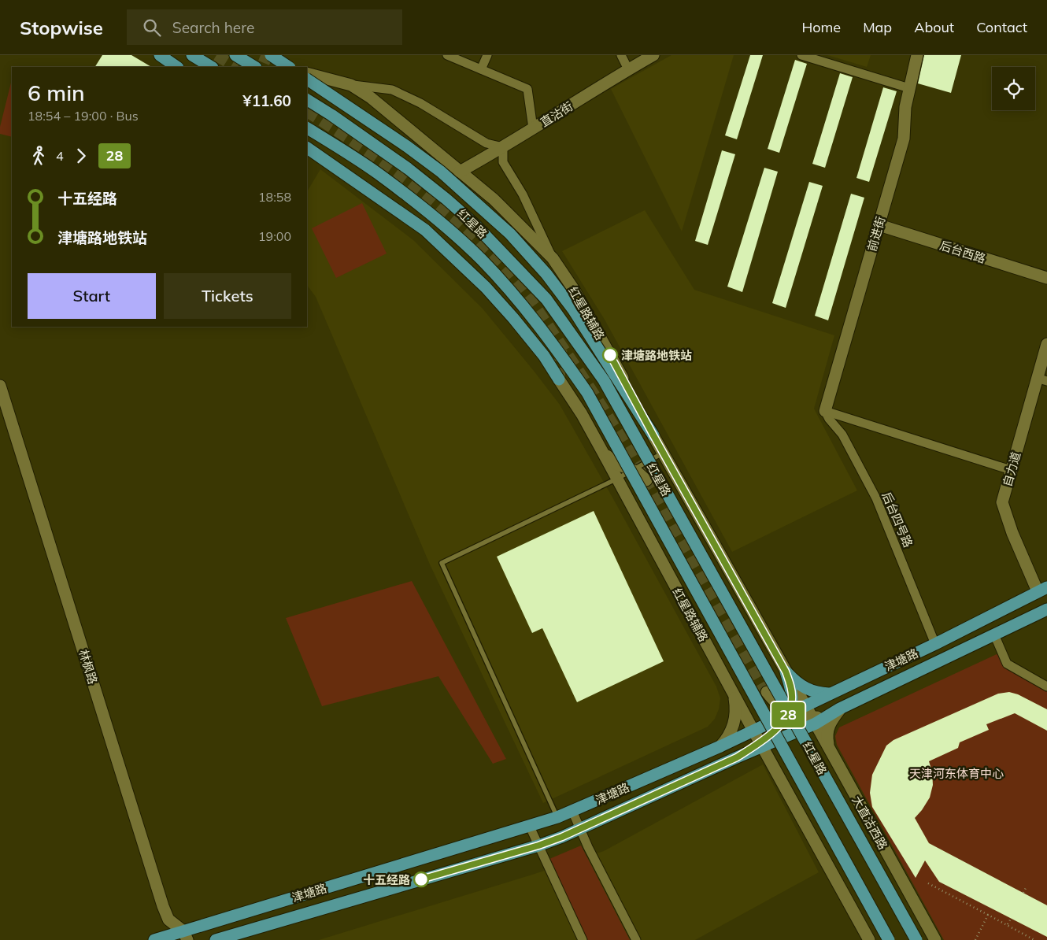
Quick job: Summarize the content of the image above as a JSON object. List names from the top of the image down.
{
  "streets": {
    "main road": [
      "直沽街",
      "红星路",
      "前进街",
      "后台西路",
      "红星路辅路",
      "自力道",
      "津塘路",
      "林枫路",
      "大直沽西路"
    ],
    "street": ["后台四号路"]
  },
  "crossings": [
    ["直沽街", "红星路辅路"],
    ["前进街", "后台西路"],
    ["前进街", "后台四号路"],
    ["红星路辅路", "津塘路"],
    ["红星路辅路", "大直沽西路"],
    ["自力道", "津塘路"],
    ["后台四号路", "津塘路"],
    ["津塘路", "林枫路"],
    ["津塘路", "大直沽西路"]
  ],
  "parks": ["天津河东体育中心"],
  "places": ["津塘路地铁站", "十五经路"],
  "lines": ["bus line 28"],
  "page": {
    "header": "Stopwise",
    "search": "Search here",
    "nav": [
      "Home",
      "Map",
      "About",
      "Contact"
    ],
    "on_map": "28",
    "heading": ["6 min", "18:54 – 19:00 · Bus", "¥11.60"],
    "legs": ["4", "28"],
    "list": [
      {
        "name": "十五经路",
        "value": "18:58"
      },
      {
        "name": "津塘路地铁站",
        "value": "19:00"
      }
    ],
    "buttons": ["Start", "Tickets"]
  }
}
